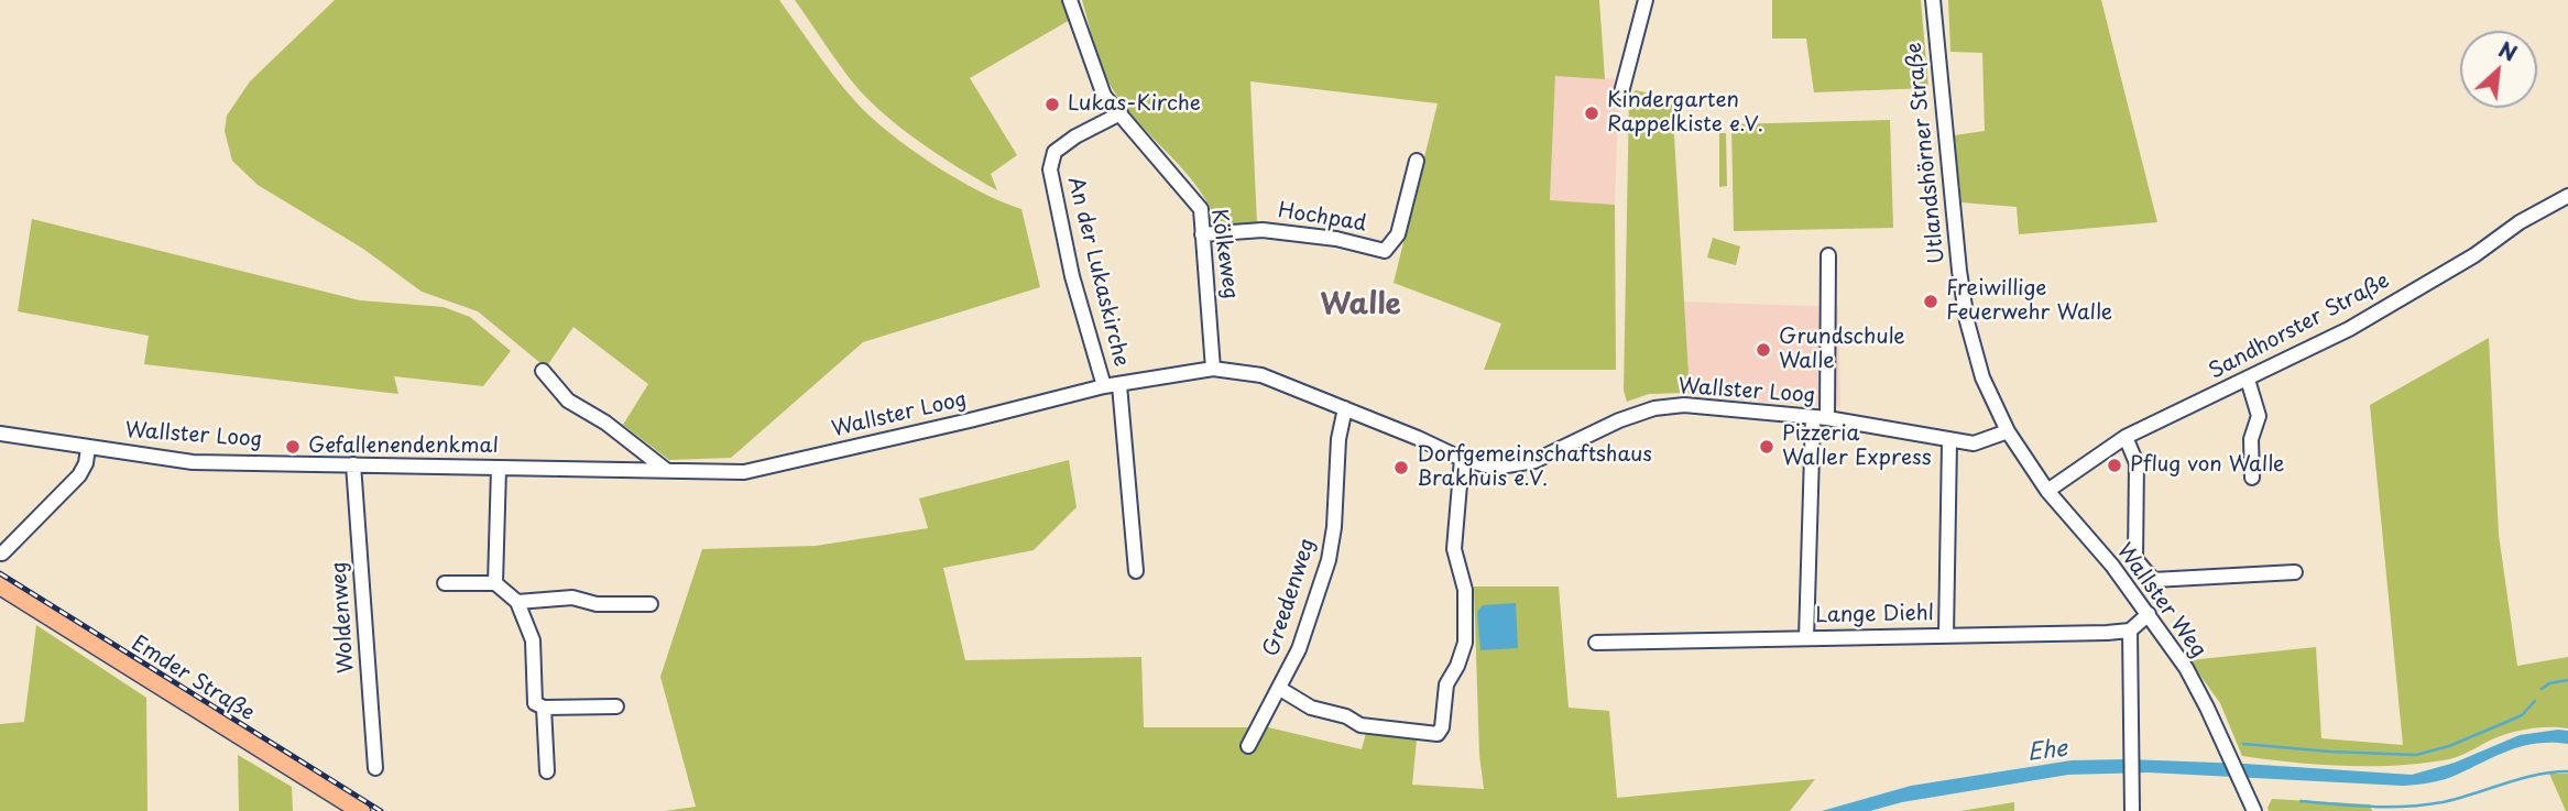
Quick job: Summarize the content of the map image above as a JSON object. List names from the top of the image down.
{
  "streets": {
    "main road": ["Emder Straße"],
    "street": [
      "Utlandshörner Straße",
      "Hochpad",
      "Kölkeweg",
      "An der Lukaskirche",
      "Sandhorster Straße",
      "Wallster Loog",
      "Greedenweg",
      "Wallster Weg",
      "Lange Diehl",
      "Woldenweg"
    ]
  },
  "crossings": [
    ["Utlandshörner Straße", "Wallster Loog"],
    ["Utlandshörner Straße", "Wallster Weg"],
    ["Hochpad", "Kölkeweg"],
    ["Kölkeweg", "An der Lukaskirche"],
    ["Kölkeweg", "Wallster Loog"],
    ["An der Lukaskirche", "Wallster Loog"],
    ["Sandhorster Straße", "Wallster Weg"],
    ["Wallster Loog", "Greedenweg"],
    ["Wallster Loog", "Wallster Weg"],
    ["Wallster Loog", "Woldenweg"]
  ],
  "districts": ["Walle"],
  "water": ["Ehe"],
  "places": [
    "Lukas-Kirche",
    "Kindergarten Rappelkiste e.V.",
    "Freiwillige Feuerwehr Walle",
    "Grundschule Walle",
    "Gefallenendenkmal",
    "Pizzeria Waller Express",
    "Pflug von Walle",
    "Dorfgemeinschaftshaus Brakhuis e.V."
  ],
  "north": "top right"
}
